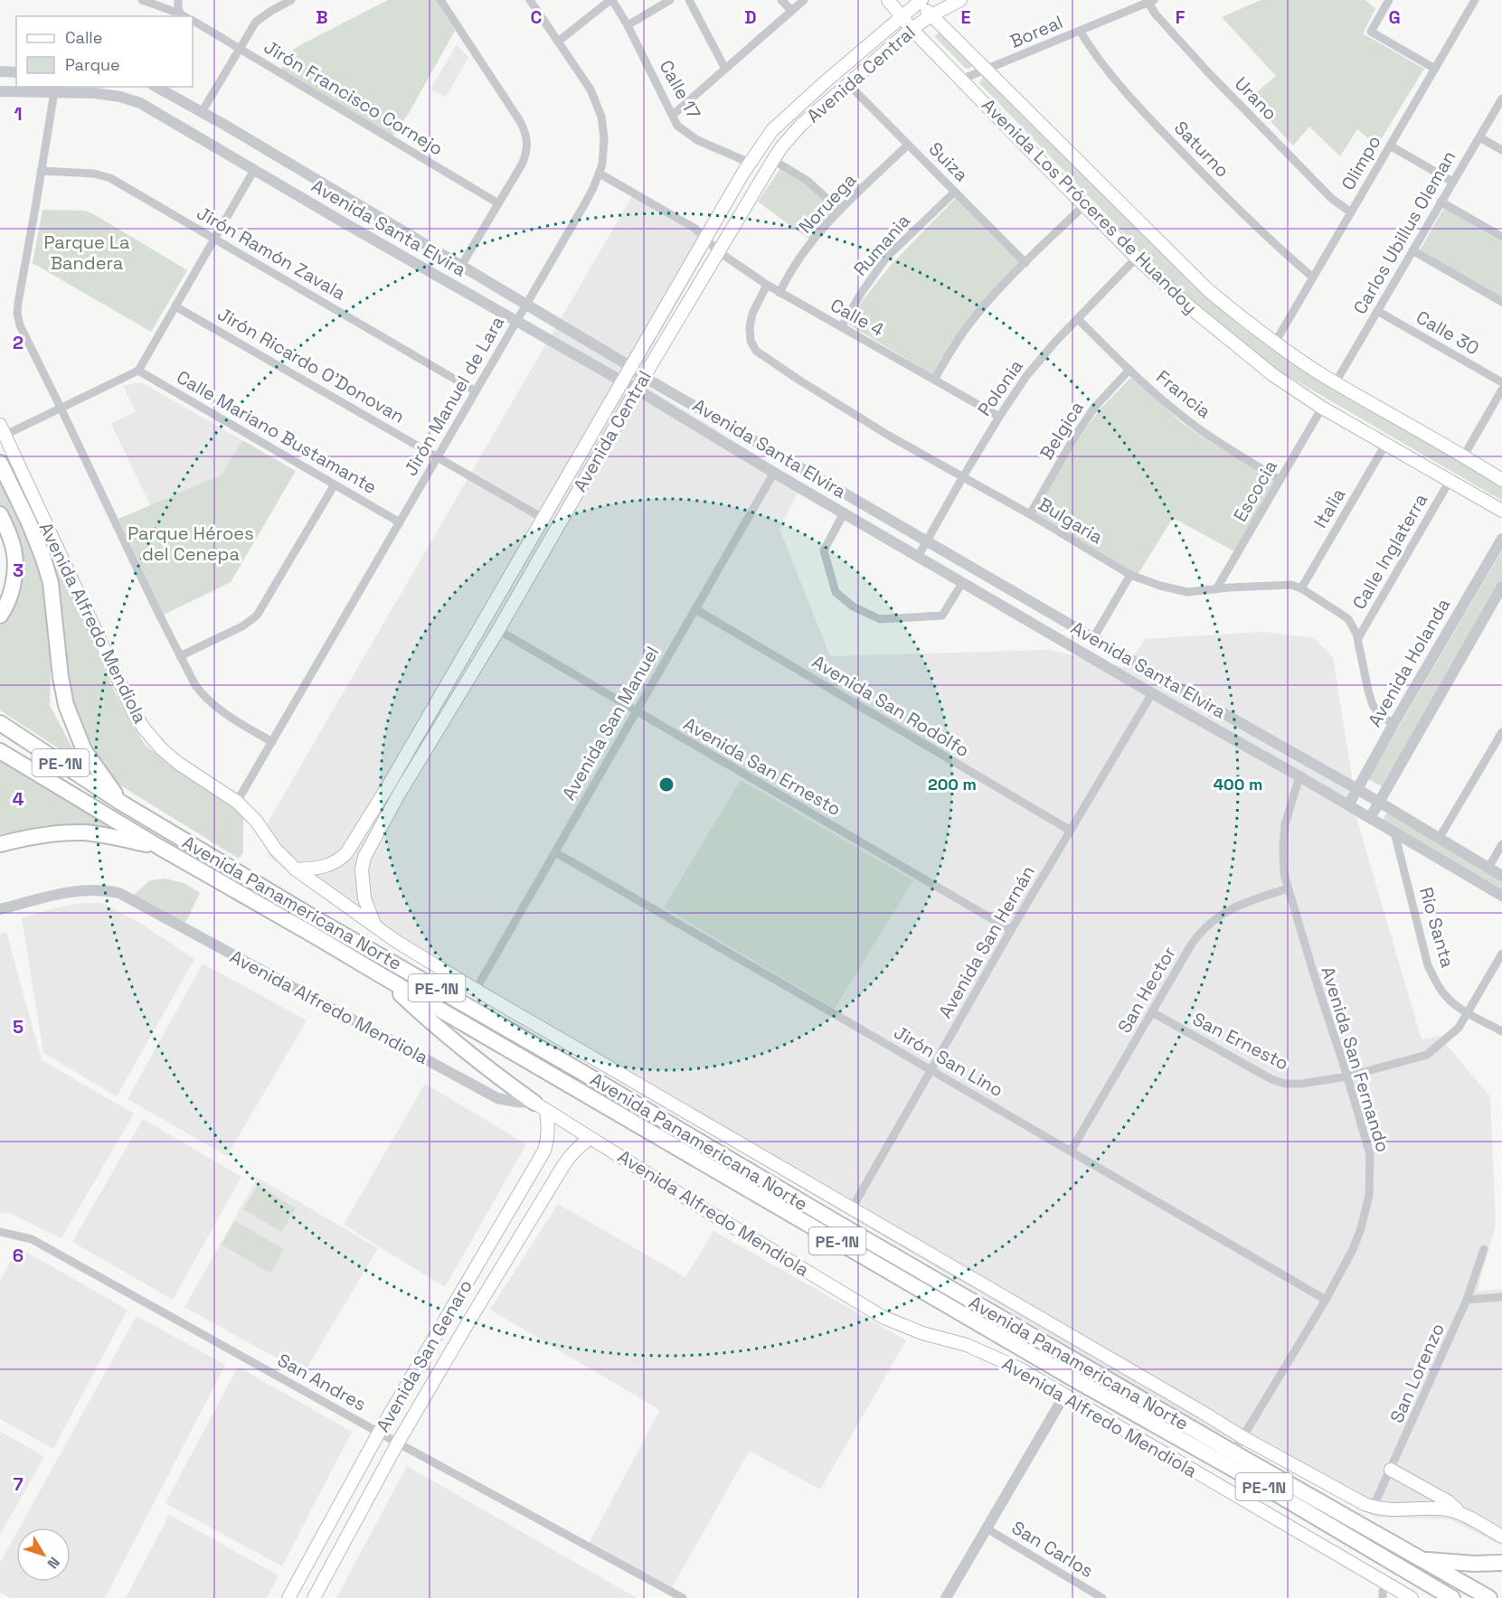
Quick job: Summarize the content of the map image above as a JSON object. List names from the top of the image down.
{
  "streets": {
    "highway": ["PE-1N", "Avenida Panamericana Norte"],
    "main road": [
      "Avenida Central",
      "Avenida Los Próceres de Huandoy",
      "Avenida Alfredo Mendiola",
      "Avenida San Genaro"
    ],
    "street": [
      "Boreal",
      "Calle 17",
      "Jirón Francisco Cornejo",
      "Urano",
      "Saturno",
      "Suiza",
      "Olimpo",
      "Noruega",
      "Avenida Santa Elvira",
      "Carlos Ubillus Oleman",
      "Rumania",
      "Jirón Ramón Zavala",
      "Calle 4",
      "Calle 30",
      "Jirón Ricardo O'Donovan",
      "Polonia",
      "Francia",
      "Jirón Manuel de Lara",
      "Belgica",
      "Calle Mariano Bustamante",
      "Escocia",
      "Italia",
      "Bulgaria",
      "Calle Inglaterra",
      "Avenida Holanda",
      "Avenida San Rodolfo",
      "Avenida San Manuel",
      "Avenida San Ernesto",
      "Río Santa",
      "Avenida San Hernán",
      "San Hector",
      "San Ernesto",
      "Avenida San Fernando",
      "Jirón San Lino",
      "San Lorenzo",
      "San Andres",
      "San Carlos"
    ]
  },
  "crossings": [
    ["Boreal", "Urano"],
    ["Boreal", "Saturno"],
    ["Boreal", "Avenida Los Próceres de Huandoy"],
    ["Avenida Central", "Calle 17"],
    ["Avenida Central", "Suiza"],
    ["Avenida Central", "Avenida Los Próceres de Huandoy"],
    ["Avenida Central", "Avenida Santa Elvira"],
    ["Avenida Central", "Calle 4"],
    ["Avenida Central", "Jirón Ricardo O'Donovan"],
    ["Avenida Central", "Avenida Alfredo Mendiola"],
    ["Avenida Central", "Avenida San Ernesto"],
    ["Urano", "Olimpo"],
    ["Saturno", "Olimpo"],
    ["Suiza", "Noruega"],
    ["Suiza", "Rumania"],
    ["Olimpo", "Avenida Los Próceres de Huandoy"],
    ["Noruega", "Calle 4"],
    ["Avenida Los Próceres de Huandoy", "Carlos Ubillus Oleman"],
    ["Avenida Los Próceres de Huandoy", "Polonia"],
    ["Avenida Los Próceres de Huandoy", "Escocia"],
    ["Avenida Los Próceres de Huandoy", "Italia"],
    ["Avenida Los Próceres de Huandoy", "Calle Inglaterra"],
    ["Avenida Santa Elvira", "Polonia"],
    ["Avenida Santa Elvira", "Jirón Manuel de Lara"],
    ["Avenida Santa Elvira", "Avenida Holanda"],
    ["Avenida Santa Elvira", "Avenida San Manuel"],
    ["Avenida Santa Elvira", "Río Santa"],
    ["Avenida Santa Elvira", "Avenida San Hernán"],
    ["Avenida Santa Elvira", "Avenida San Fernando"],
    ["Carlos Ubillus Oleman", "Calle 30"],
    ["Rumania", "Calle 4"],
    ["Jirón Ramón Zavala", "Jirón Manuel de Lara"],
    ["Calle 4", "Polonia"],
    ["Calle 4", "Jirón Manuel de Lara"],
    ["Calle 4", "Bulgaria"],
    ["Jirón Ricardo O'Donovan", "Jirón Manuel de Lara"],
    ["Polonia", "Francia"],
    ["Polonia", "Bulgaria"],
    ["Francia", "Belgica"],
    ["Francia", "Escocia"],
    ["Jirón Manuel de Lara", "Calle Mariano Bustamante"],
    ["Jirón Manuel de Lara", "Avenida Alfredo Mendiola"],
    ["Belgica", "Bulgaria"],
    ["Escocia", "Bulgaria"],
    ["Italia", "Bulgaria"],
    ["Bulgaria", "Calle Inglaterra"],
    ["Bulgaria", "Avenida Holanda"],
    ["Avenida Alfredo Mendiola", "Avenida San Manuel"],
    ["Avenida Alfredo Mendiola", "Avenida San Hernán"],
    ["Avenida Alfredo Mendiola", "Avenida San Fernando"],
    ["Avenida Alfredo Mendiola", "Avenida San Genaro"],
    ["Avenida Alfredo Mendiola", "San Lorenzo"],
    ["Avenida San Rodolfo", "Avenida San Manuel"],
    ["Avenida San Rodolfo", "Avenida San Hernán"],
    ["Avenida San Manuel", "Avenida San Ernesto"],
    ["Avenida San Manuel", "Jirón San Lino"],
    ["Avenida San Ernesto", "Avenida San Hernán"],
    ["Avenida Panamericana Norte", "Avenida San Fernando"],
    ["Río Santa", "San Ernesto"],
    ["Avenida San Hernán", "Jirón San Lino"],
    ["San Hector", "San Ernesto"],
    ["San Hector", "Avenida San Fernando"],
    ["San Hector", "Jirón San Lino"],
    ["San Ernesto", "Avenida San Fernando"],
    ["Avenida San Fernando", "Jirón San Lino"],
    ["Avenida San Genaro", "San Andres"]
  ],
  "parks": ["Parque La Bandera", "Parque Héroes del Cenepa"],
  "legend": ["Calle", "Parque"],
  "north": "bottom right",
  "grid": {
    "columns": [
      "B",
      "C",
      "D",
      "E",
      "F",
      "G"
    ],
    "rows": [
      "1",
      "2",
      "3",
      "4",
      "5",
      "6",
      "7"
    ]
  },
  "rings": ["200 m", "400 m"]
}
